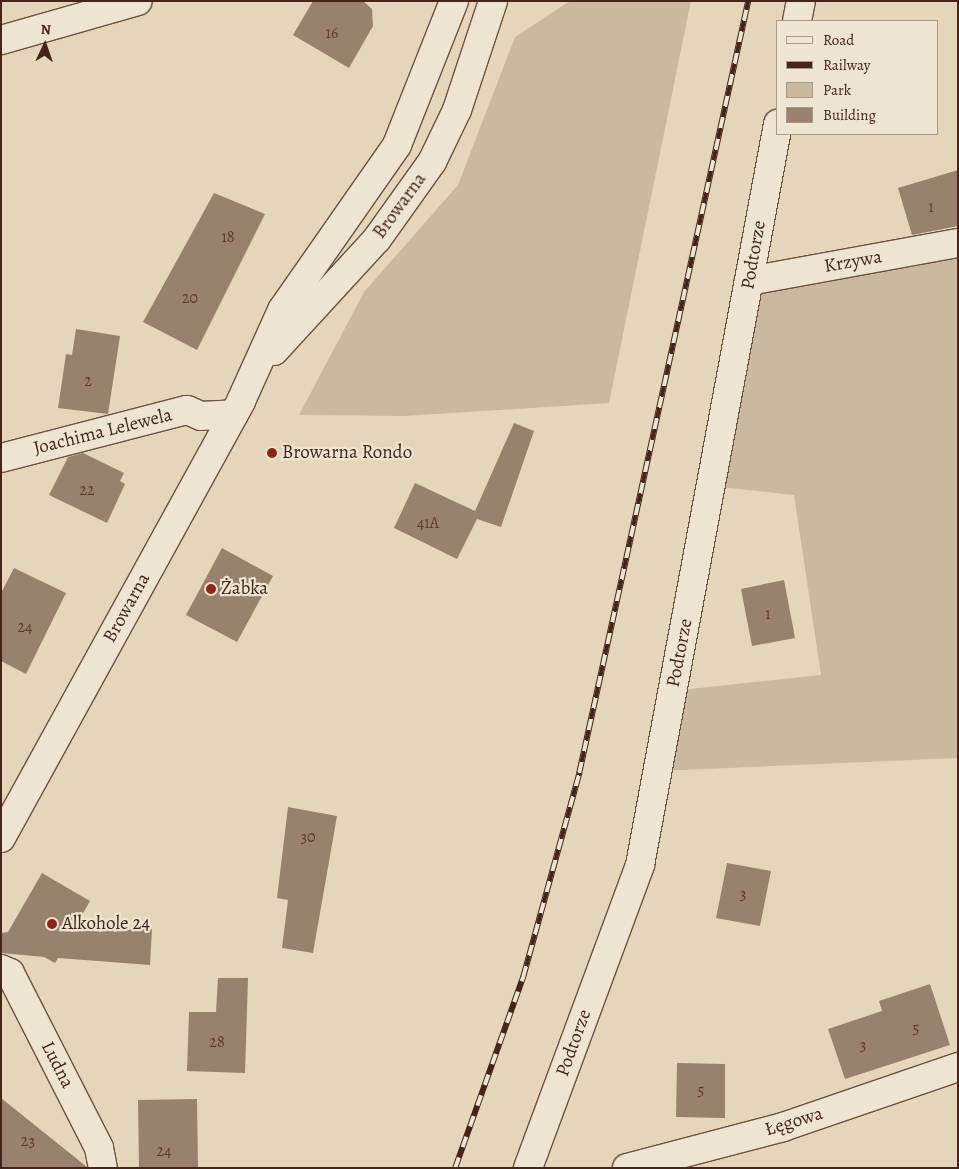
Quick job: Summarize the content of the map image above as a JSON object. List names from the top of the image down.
{
  "streets": {
    "street": [
      "Browarna",
      "Podtorze",
      "Krzywa",
      "Joachima Lelewela",
      "Ludna",
      "Łęgowa"
    ]
  },
  "crossings": [
    ["Browarna", "Joachima Lelewela"],
    ["Podtorze", "Krzywa"]
  ],
  "places": ["Browarna Rondo", "Żabka", "Alkohole 24"],
  "house_numbers": [
    "16",
    "1",
    "18",
    "20",
    "2",
    "22",
    "41A",
    "1",
    "24",
    "30",
    "3",
    "5",
    "28",
    "3",
    "5",
    "23",
    "24"
  ],
  "legend": [
    "Road",
    "Railway",
    "Park",
    "Building"
  ],
  "north": "top"
}
